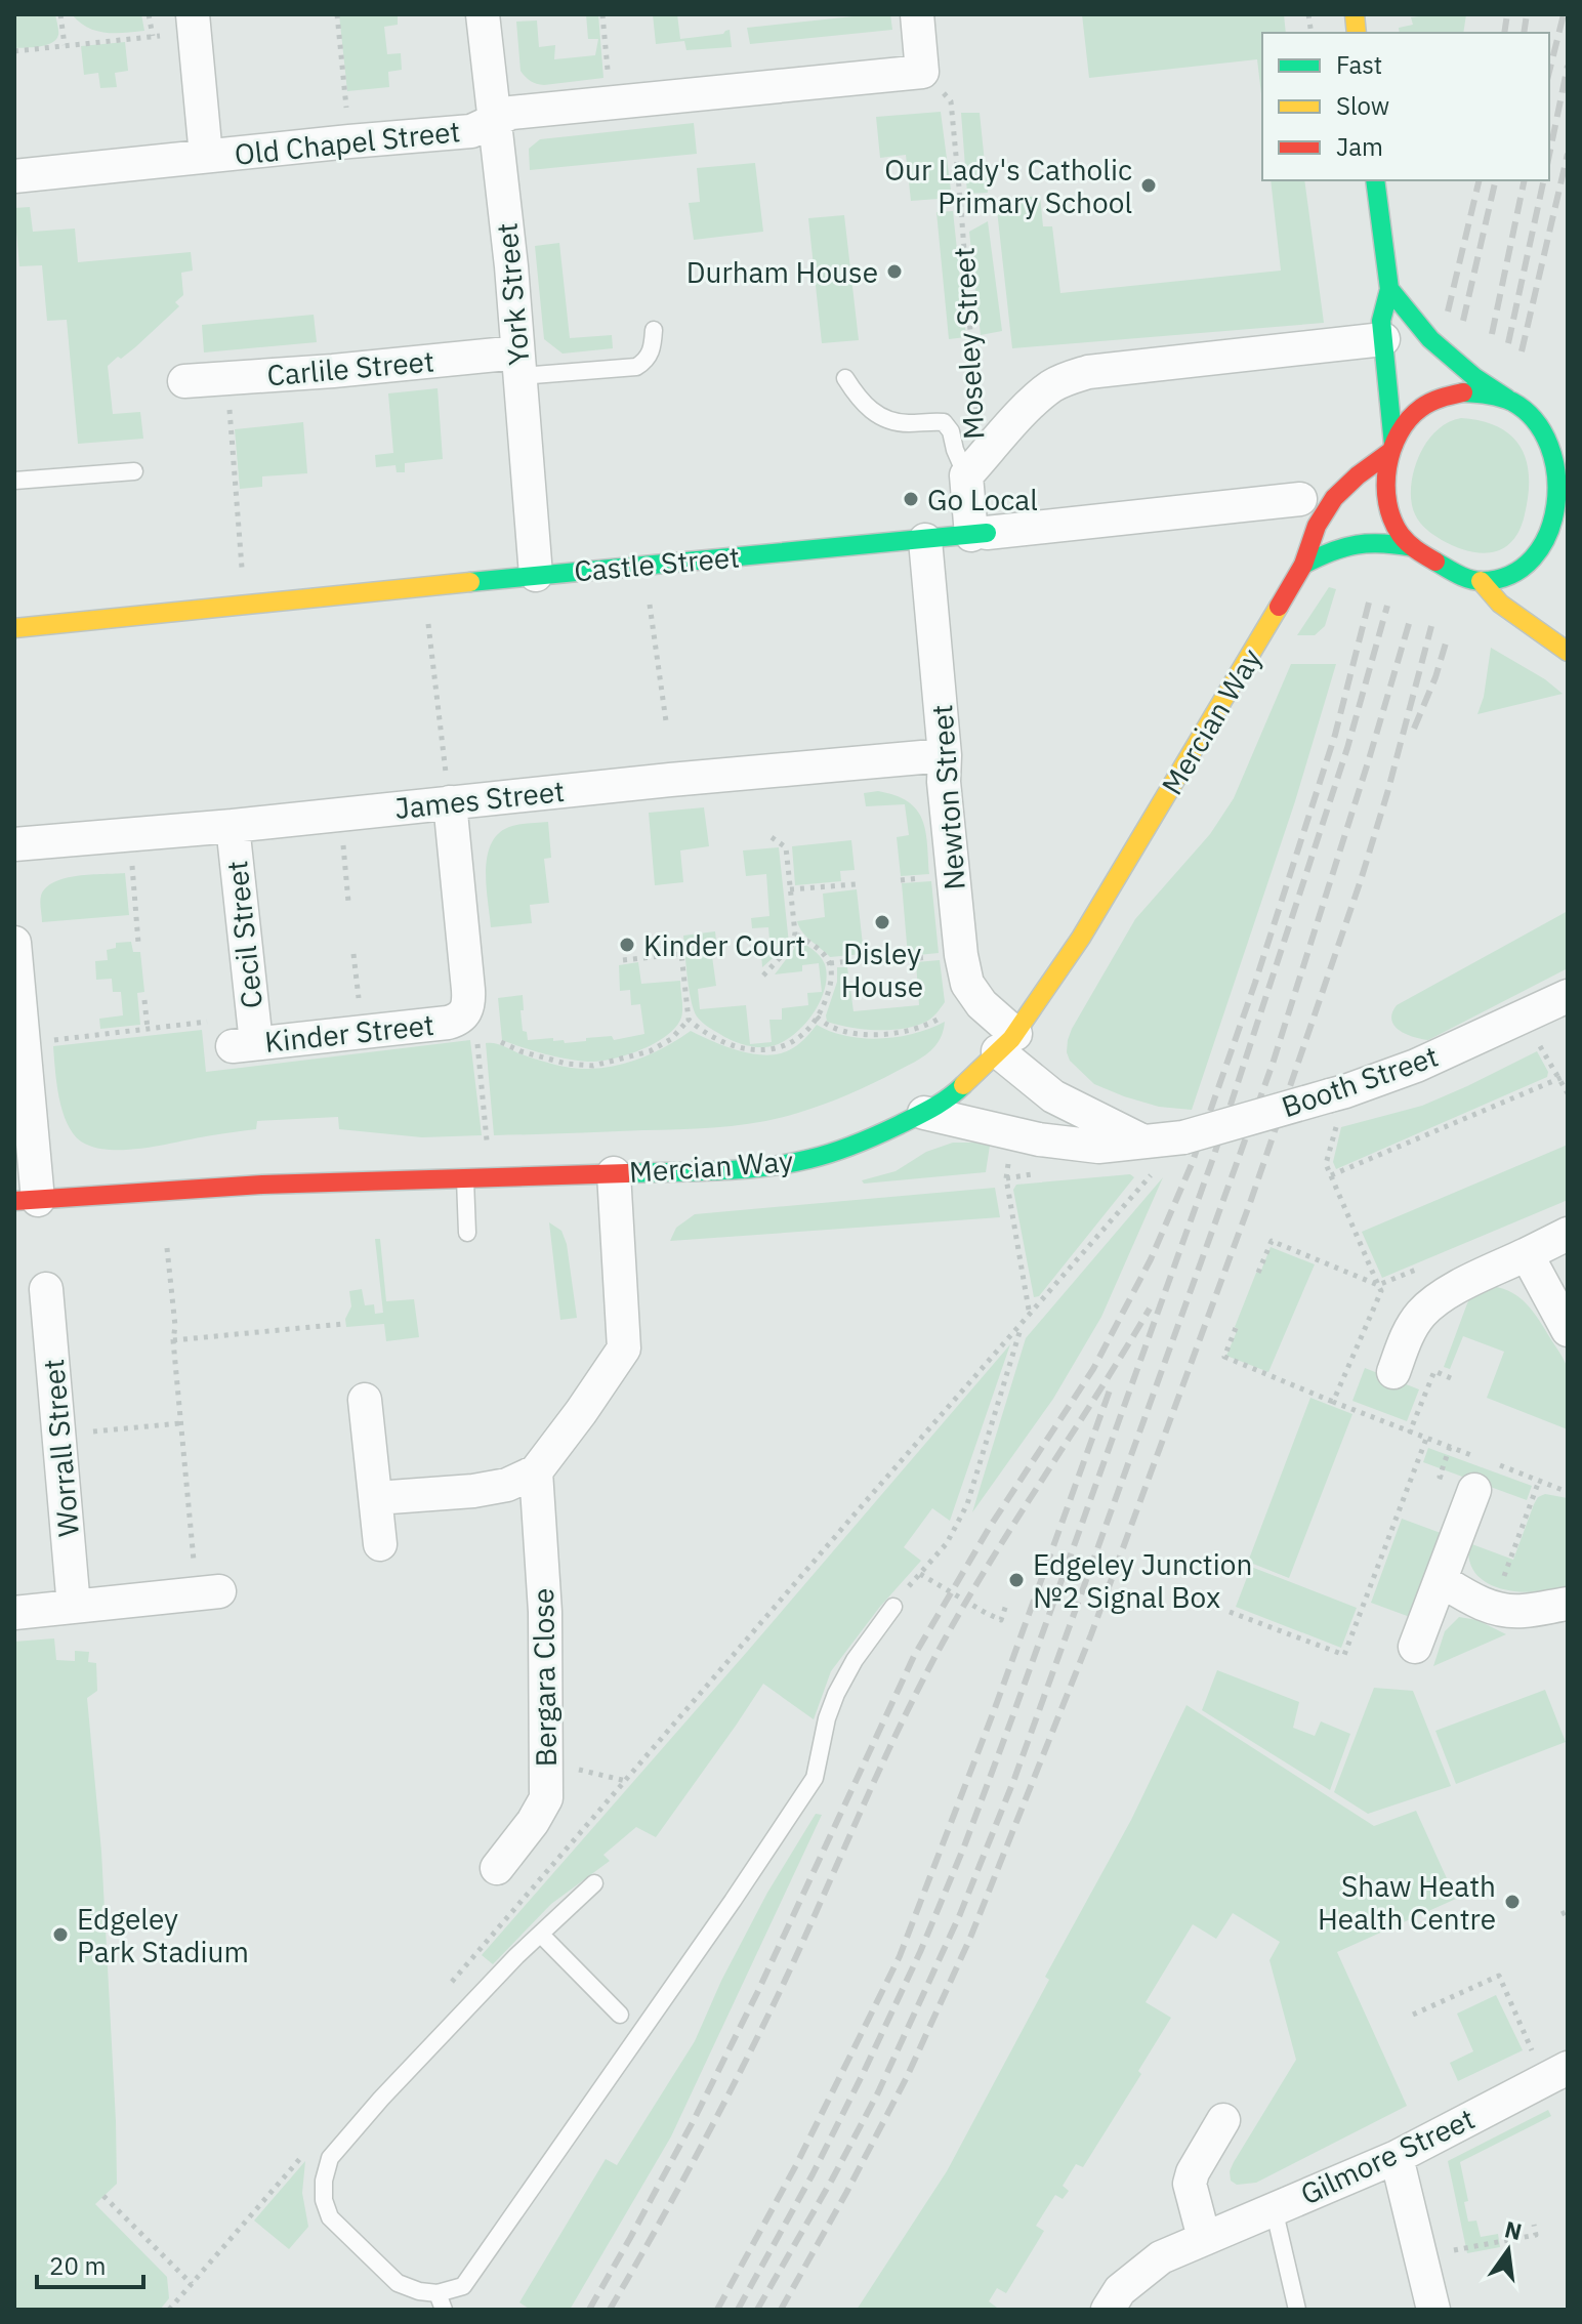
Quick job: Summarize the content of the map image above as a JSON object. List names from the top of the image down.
{
  "streets": {
    "main road": ["Castle Street", "Mercian Way"],
    "street": [
      "Old Chapel Street",
      "York Street",
      "Moseley Street",
      "Carlile Street",
      "Newton Street",
      "James Street",
      "Cecil Street",
      "Kinder Street",
      "Booth Street",
      "Worrall Street",
      "Bergara Close",
      "Gilmore Street"
    ]
  },
  "crossings": [
    ["Old Chapel Street", "York Street"],
    ["Old Chapel Street", "Moseley Street"],
    ["York Street", "Carlile Street"],
    ["York Street", "Castle Street"],
    ["Moseley Street", "Castle Street"],
    ["Castle Street", "Newton Street"],
    ["Mercian Way", "Newton Street"],
    ["Mercian Way", "Booth Street"],
    ["Newton Street", "James Street"],
    ["James Street", "Cecil Street"],
    ["Cecil Street", "Kinder Street"]
  ],
  "places": [
    "Our Lady's Catholic Primary School",
    "Durham House",
    "Go Local",
    "Disley House",
    "Kinder Court",
    "Edgeley Junction №2 Signal Box",
    "Shaw Heath Health Centre",
    "Edgeley Park Stadium"
  ],
  "legend": ["Fast", "Slow", "Jam"],
  "scale_bar": "20 m",
  "north": "top"
}
